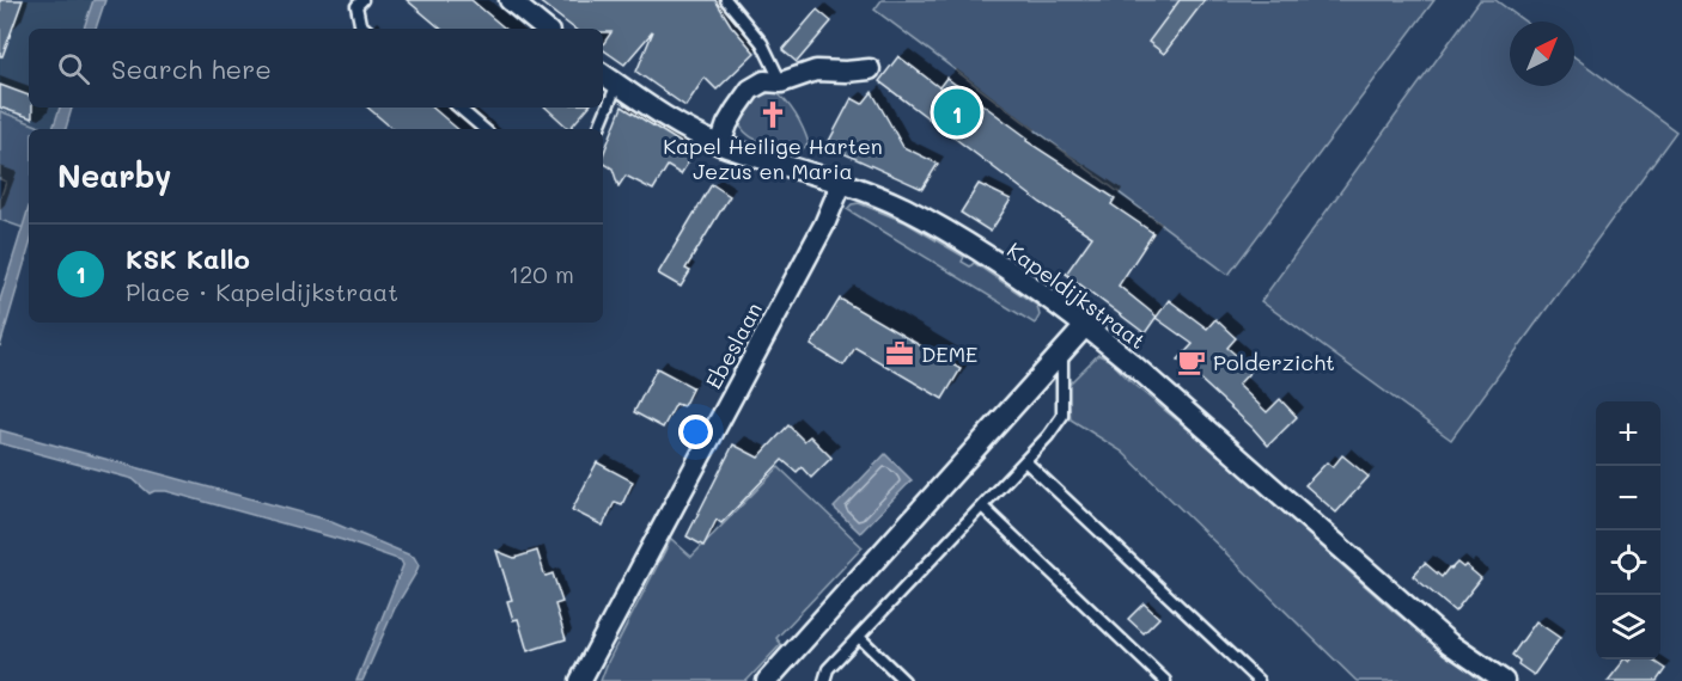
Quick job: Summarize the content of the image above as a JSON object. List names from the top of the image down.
{
  "streets": {
    "street": ["Kapeldijkstraat", "Ebeslaan"]
  },
  "crossings": [
    ["Kapeldijkstraat", "Ebeslaan"]
  ],
  "places": {
    "church": ["Kapel Heilige Harten Jezus en Maria"],
    "office": ["DEME"],
    "cafe": ["Polderzicht"]
  },
  "north": "top right",
  "page": {
    "search": "Search here",
    "pins": "1",
    "heading": "Nearby",
    "list": [
      {
        "mark": "1",
        "name": "KSK Kallo",
        "note": "Place · Kapeldijkstraat",
        "value": "120 m"
      }
    ],
    "map_buttons": ["+", "−"]
  }
}
